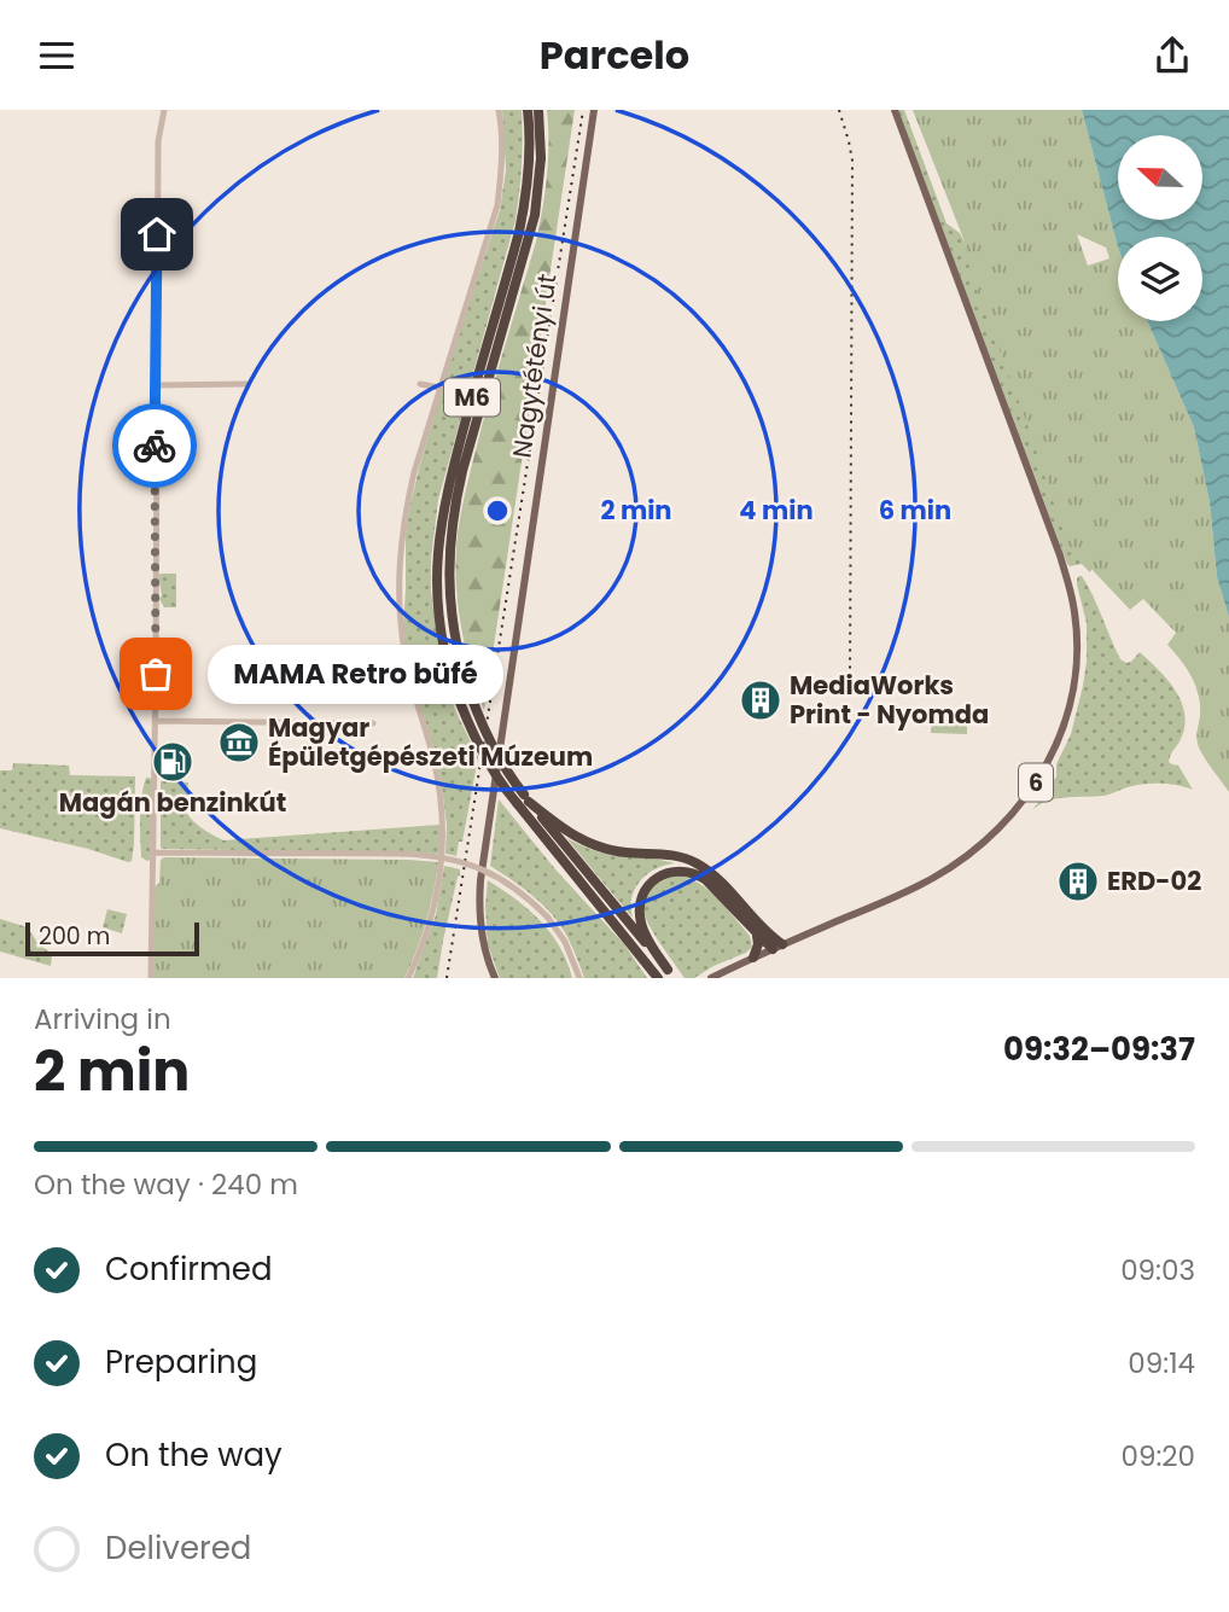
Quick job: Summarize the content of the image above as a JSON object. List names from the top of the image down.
{
  "streets": {
    "highway": ["M6"],
    "main road": ["Nagytétényi út", "6"]
  },
  "places": {
    "other": ["MAMA Retro büfé"],
    "building": ["MediaWorks Print - Nyomda", "ERD-02"],
    "museum": ["Magyar Épületgépészeti Múzeum"],
    "fuel station": ["Magán benzinkút"]
  },
  "scale_bar": "200 m",
  "north": "left",
  "page": {
    "header": "Parcelo",
    "bubble": "MAMA Retro büfé",
    "scale": "200 m",
    "heading": ["2 min", "Arriving in", "09:32–09:37"],
    "bar": "On the way · 240 m",
    "list": [
      ["Confirmed", "09:03"],
      ["Preparing", "09:14"],
      ["On the way", "09:20"],
      "Delivered"
    ]
  },
  "rings": ["2 min", "4 min", "6 min"]
}
